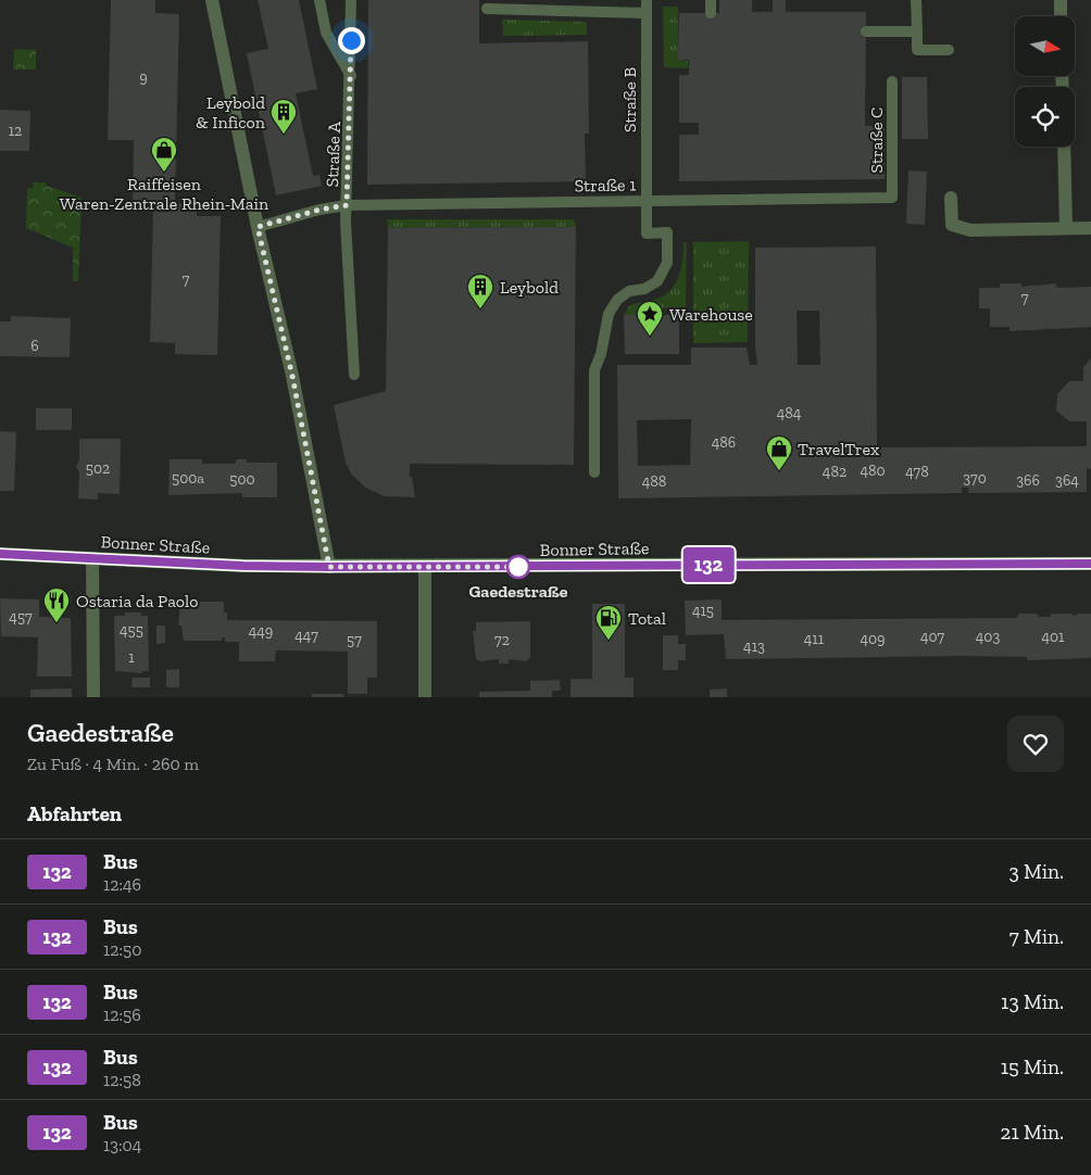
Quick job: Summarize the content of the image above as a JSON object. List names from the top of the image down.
{
  "streets": {
    "main road": ["Bonner Straße"],
    "lane": [
      "Straße B",
      "Straße C",
      "Straße A",
      "Straße 1"
    ]
  },
  "crossings": [
    ["Straße B", "Straße 1"],
    ["Straße C", "Straße 1"],
    ["Straße A", "Straße 1"]
  ],
  "places": {
    "building": ["Leybold & Inficon", "Leybold"],
    "shop": ["Raiffeisen Waren-Zentrale Rhein-Main", "TravelTrex"],
    "place": ["Warehouse"],
    "other": ["Gaedestraße"],
    "restaurant": ["Ostaria da Paolo"],
    "fuel station": ["Total"]
  },
  "lines": ["bus line 132"],
  "house_numbers": [
    "9",
    "12",
    "7",
    "7",
    "6",
    "484",
    "486",
    "502",
    "480",
    "482",
    "478",
    "500a",
    "370",
    "500",
    "366",
    "364",
    "488",
    "415",
    "457",
    "455",
    "449",
    "447",
    "407",
    "403",
    "401",
    "411",
    "409",
    "57",
    "72",
    "413",
    "1"
  ],
  "north": "right",
  "page": {
    "on_map": "132",
    "heading": [
      ["Gaedestraße", "Zu Fuß · 4 Min. · 260 m"],
      "Abfahrten"
    ],
    "list": [
      {
        "mark": "132",
        "name": "Bus",
        "note": "12:46",
        "value": "3 Min."
      },
      {
        "mark": "132",
        "name": "Bus",
        "note": "12:50",
        "value": "7 Min."
      },
      {
        "mark": "132",
        "name": "Bus",
        "note": "12:56",
        "value": "13 Min."
      },
      {
        "mark": "132",
        "name": "Bus",
        "note": "12:58",
        "value": "15 Min."
      },
      {
        "mark": "132",
        "name": "Bus",
        "note": "13:04",
        "value": "21 Min."
      }
    ]
  }
}
